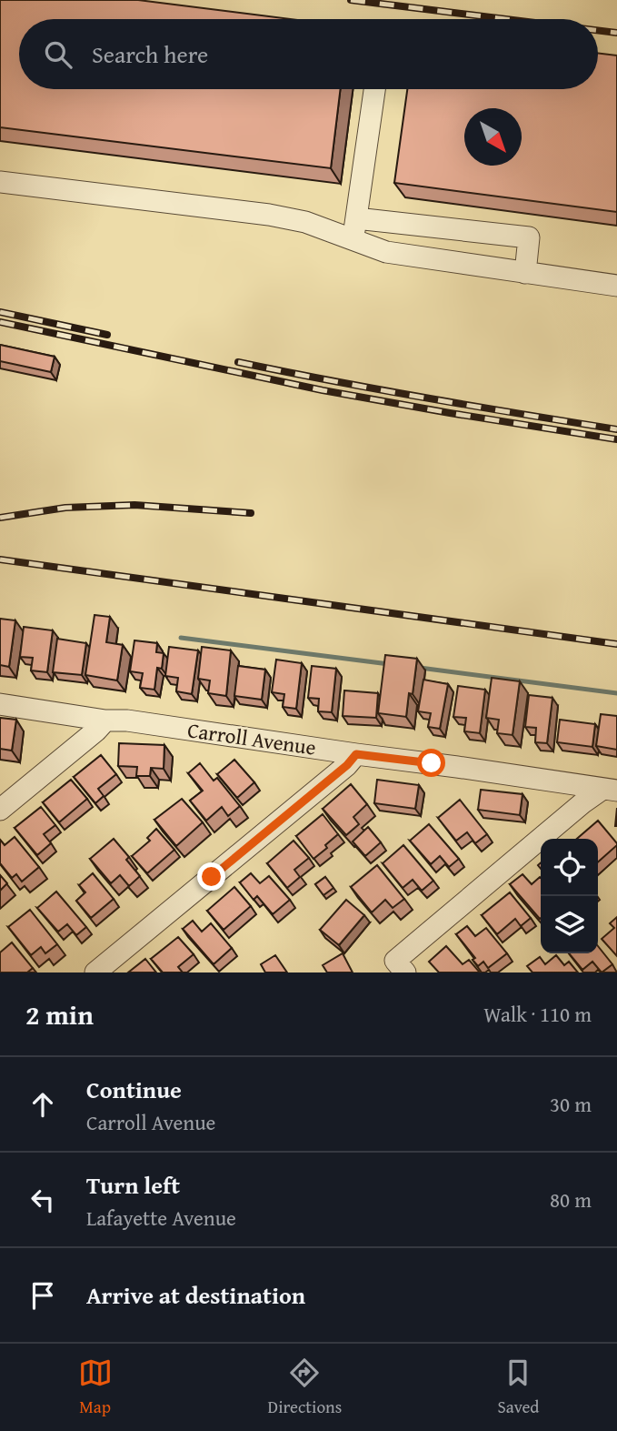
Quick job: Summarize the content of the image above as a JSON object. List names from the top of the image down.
{
  "streets": {
    "street": ["Carroll Avenue"]
  },
  "north": "bottom right",
  "page": {
    "search": "Search here",
    "heading": ["2 min", "Walk · 110 m"],
    "list": [
      ["Continue", "Carroll Avenue", "30 m"],
      ["Turn left", "Lafayette Avenue", "80 m"],
      "Arrive at destination"
    ],
    "nav": ["Map", "Directions", "Saved"]
  }
}
